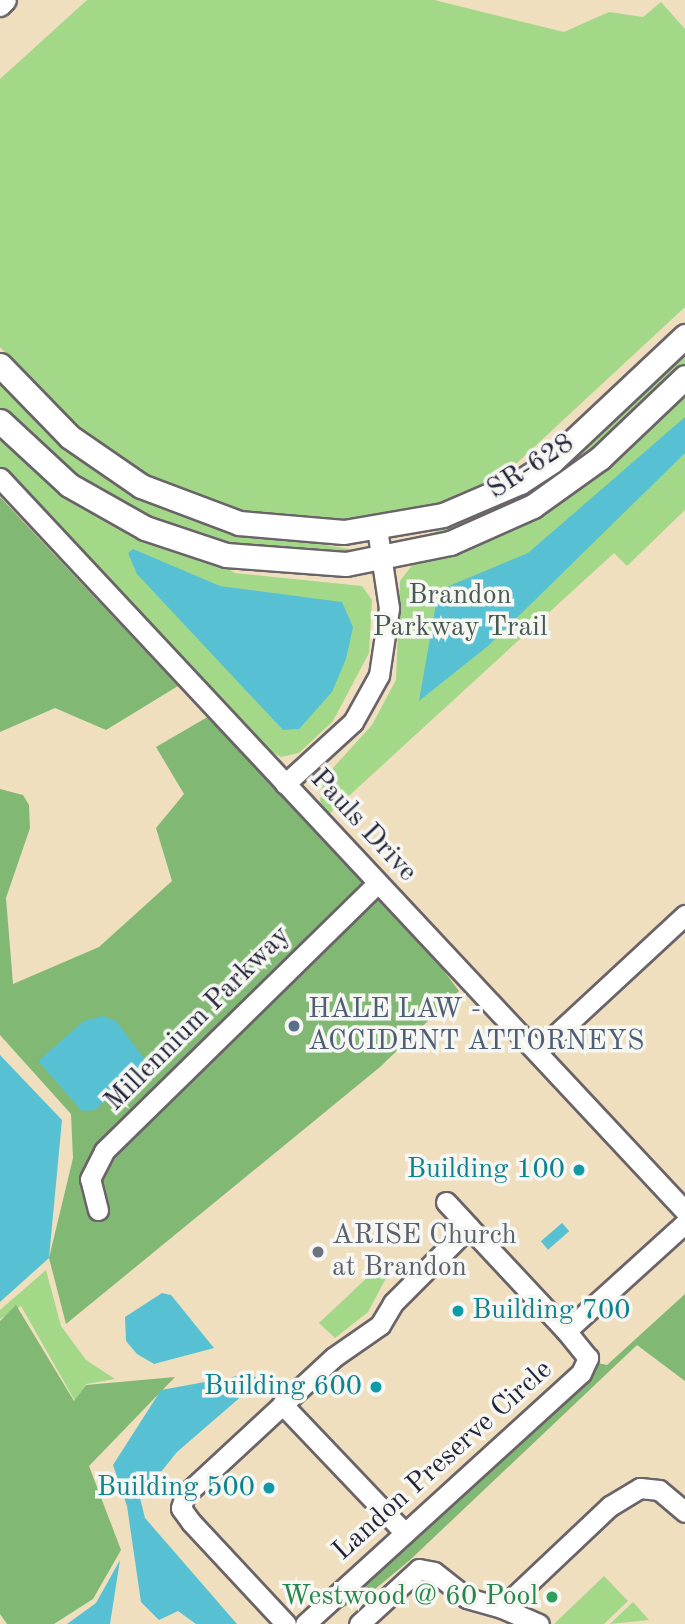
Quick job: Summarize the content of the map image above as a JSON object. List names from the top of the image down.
{
  "streets": {
    "main road": ["SR-628"],
    "street": ["Pauls Drive", "Millennium Parkway", "Landon Preserve Circle"]
  },
  "crossings": [
    ["Pauls Drive", "Millennium Parkway"]
  ],
  "parks": ["Brandon Parkway Trail"],
  "places": [
    "HALE LAW - ACCIDENT ATTORNEYS",
    "Building 100",
    "ARISE Church at Brandon",
    "Building 700",
    "Building 600",
    "Building 500",
    "Westwood @ 60 Pool"
  ]
}
